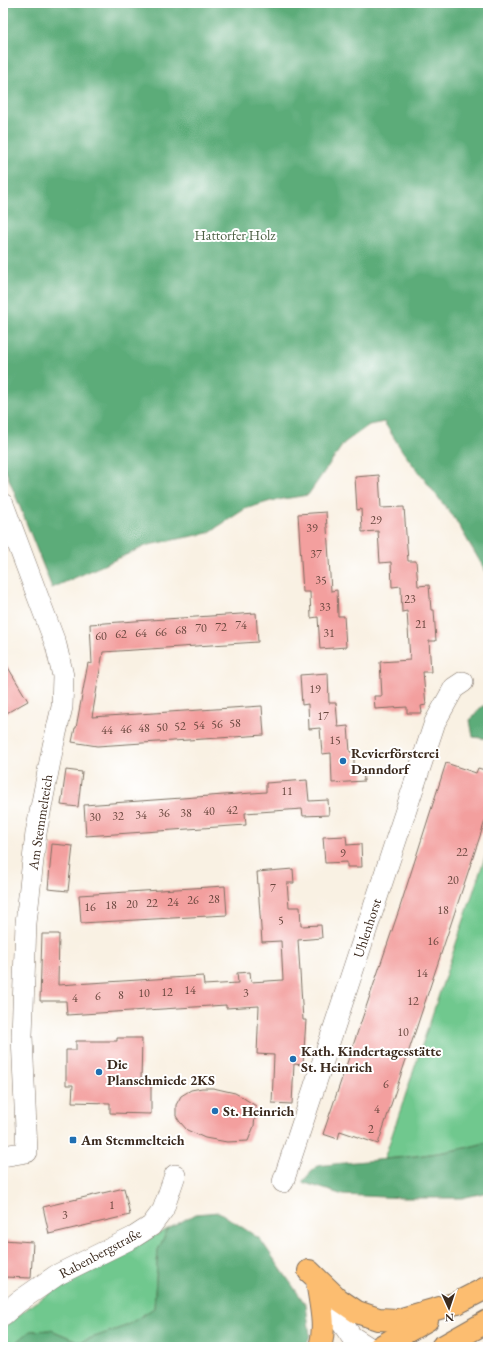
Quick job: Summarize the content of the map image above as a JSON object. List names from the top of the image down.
{
  "streets": {
    "street": ["Am Stemmelteich", "Uhlenhorst", "Rabenbergstraße"]
  },
  "parks": ["Hattorfer Holz"],
  "places": {
    "other": [
      "Revierförsterei Danndorf",
      "Kath. Kindertagesstätte St. Heinrich",
      "Die Planschmiede 2KS",
      "St. Heinrich"
    ],
    "transit": ["Am Stemmelteich"]
  },
  "house_numbers": [
    "29",
    "39",
    "37",
    "35",
    "23",
    "33",
    "21",
    "74",
    "72",
    "70",
    "68",
    "66",
    "64",
    "31",
    "62",
    "60",
    "19",
    "17",
    "58",
    "56",
    "54",
    "52",
    "50",
    "48",
    "46",
    "44",
    "15",
    "11",
    "42",
    "40",
    "36",
    "38",
    "34",
    "32",
    "30",
    "22",
    "9",
    "20",
    "7",
    "28",
    "26",
    "24",
    "22",
    "20",
    "18",
    "16",
    "18",
    "5",
    "16",
    "14",
    "14",
    "12",
    "10",
    "3",
    "8",
    "6",
    "4",
    "12",
    "10",
    "6",
    "4",
    "2",
    "1",
    "3"
  ],
  "north": "bottom"
}
